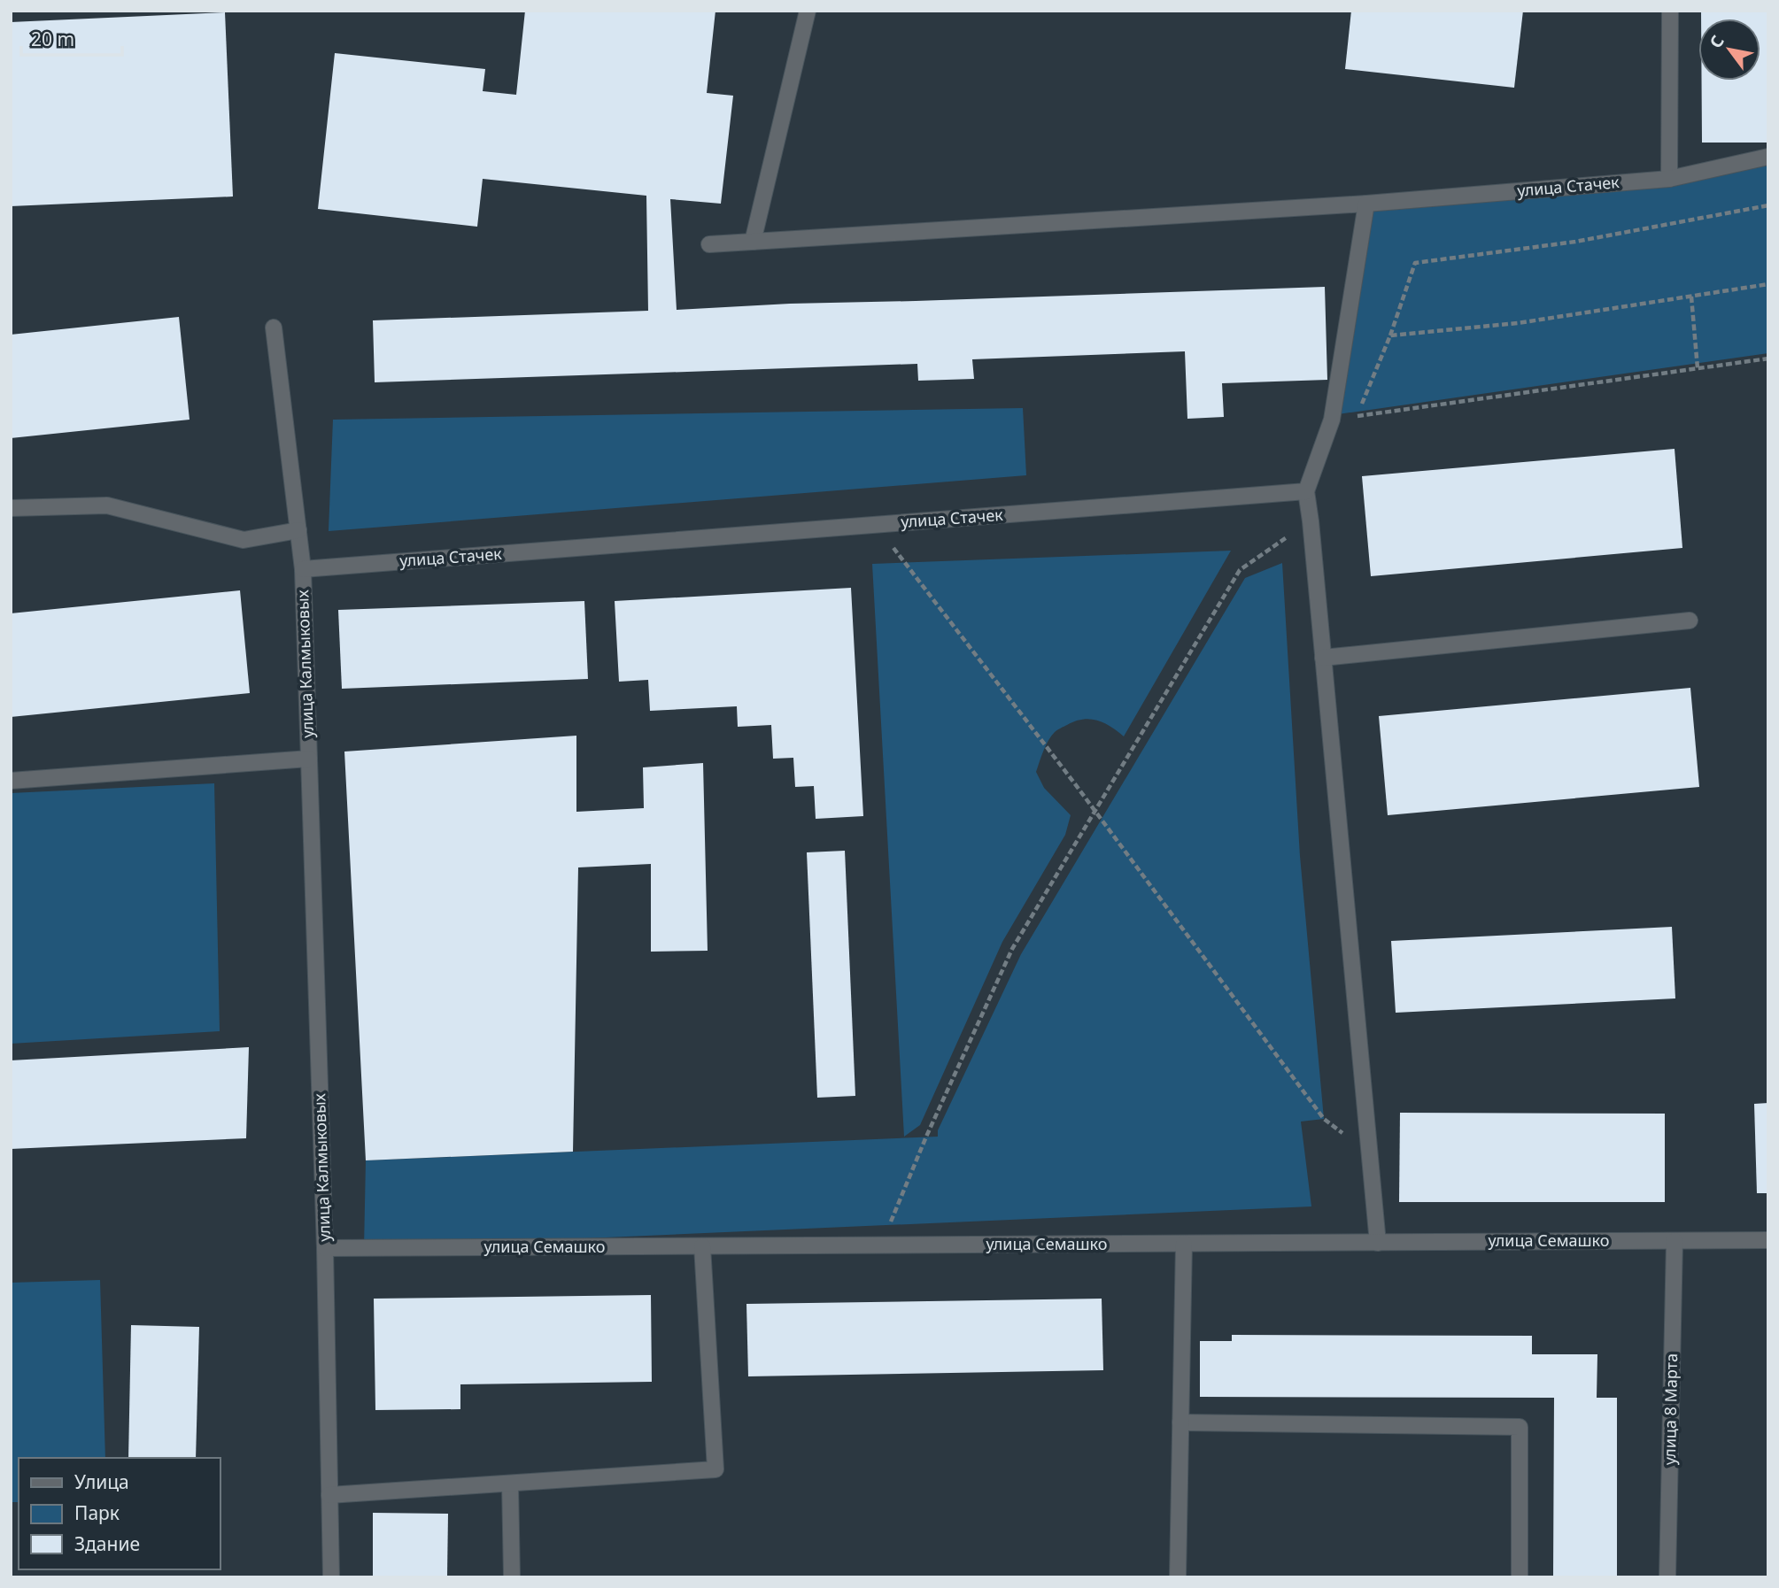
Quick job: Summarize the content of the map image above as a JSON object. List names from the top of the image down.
{
  "streets": {
    "street": [
      "улица Стачек",
      "улица Калмыковых",
      "улица Семашко",
      "улица 8 Марта"
    ]
  },
  "crossings": [
    ["улица Стачек", "улица Калмыковых"],
    ["улица Калмыковых", "улица Семашко"],
    ["улица Семашко", "улица 8 Марта"]
  ],
  "legend": ["Улица", "Парк", "Здание"],
  "scale_bar": "20 m",
  "north": "top left"
}
